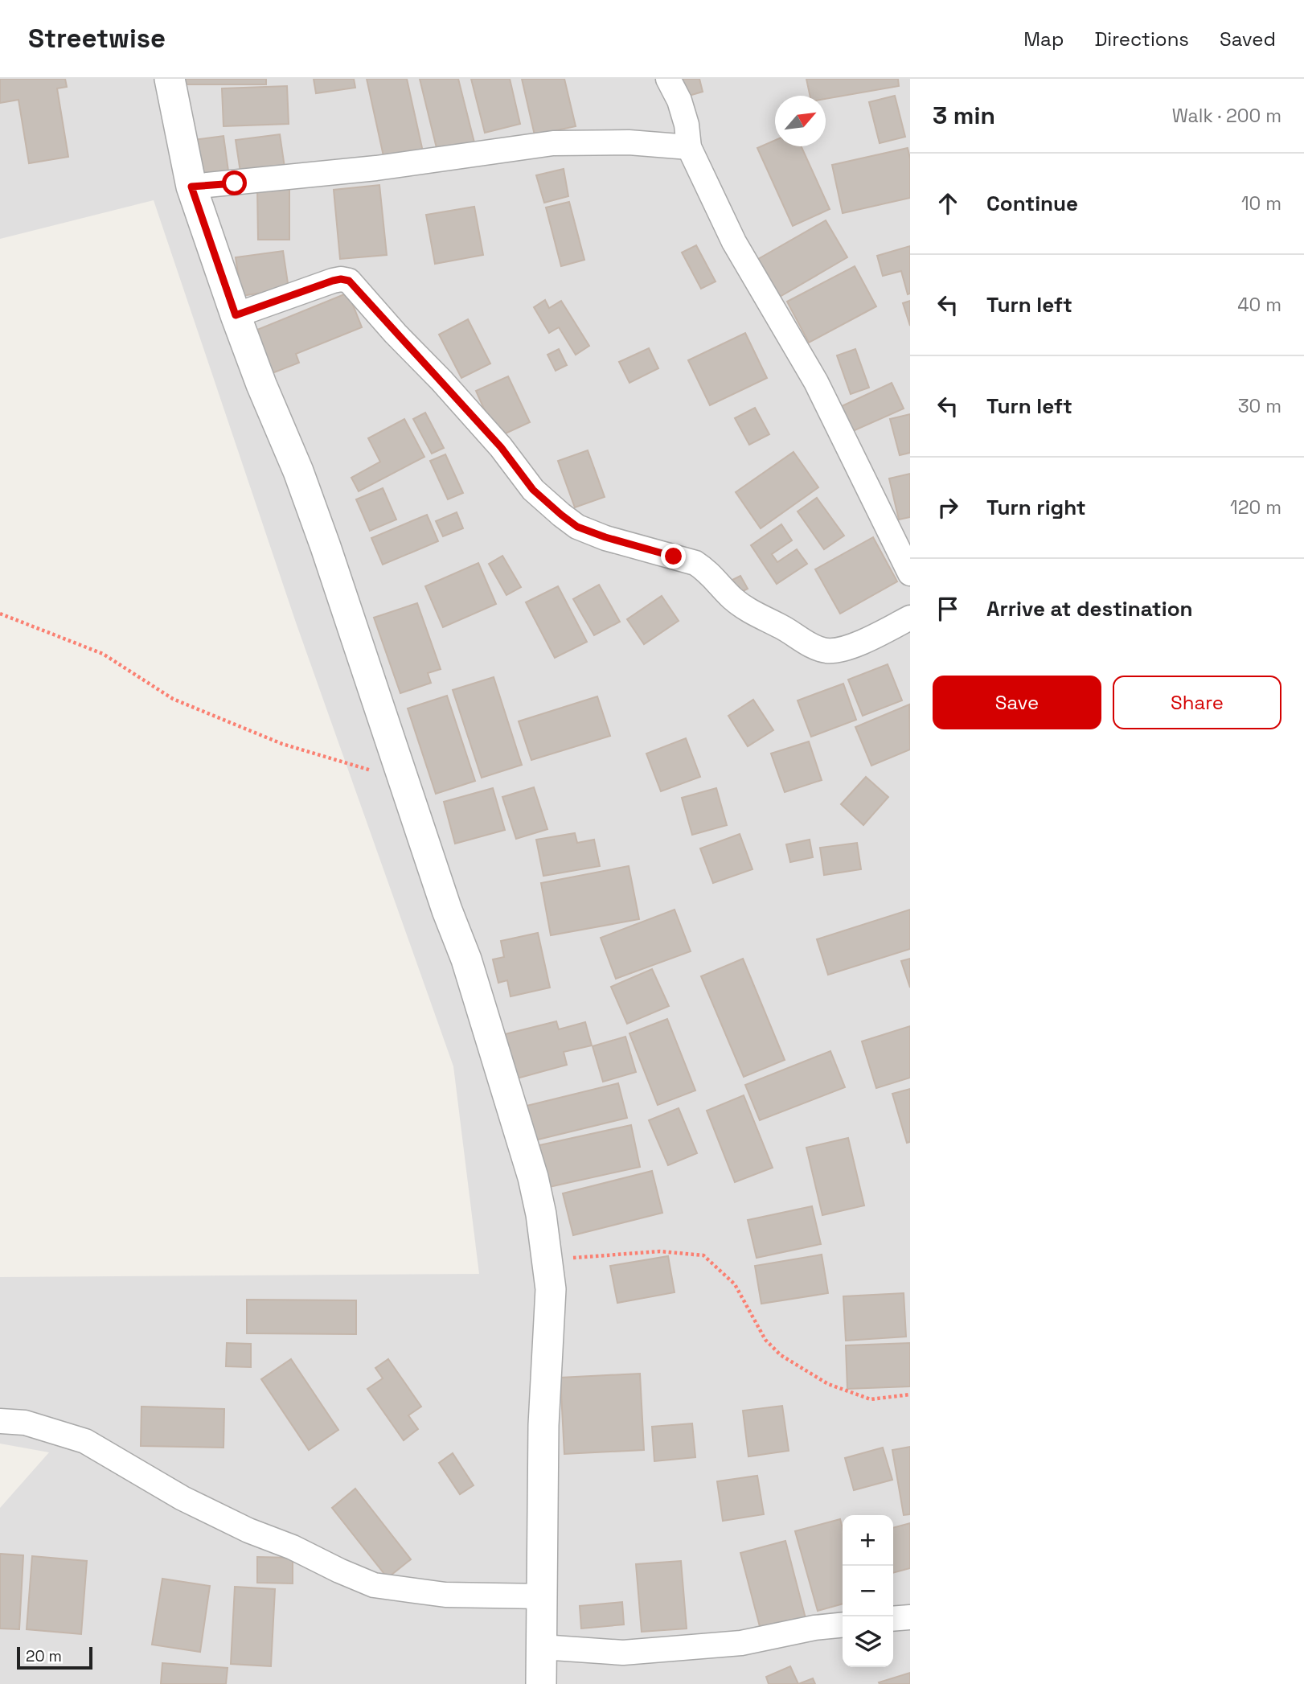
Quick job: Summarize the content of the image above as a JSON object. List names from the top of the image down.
{
  "scale_bar": "20 m",
  "north": "top right",
  "page": {
    "header": "Streetwise",
    "nav": ["Map", "Directions", "Saved"],
    "heading": ["3 min", "Walk · 200 m"],
    "list": [
      ["Continue", "10 m"],
      ["Turn left", "40 m"],
      ["Turn left", "30 m"],
      ["Turn right", "120 m"],
      "Arrive at destination"
    ],
    "buttons": ["Save", "Share"],
    "map_buttons": ["+", "−"],
    "scale": "20 m"
  }
}
